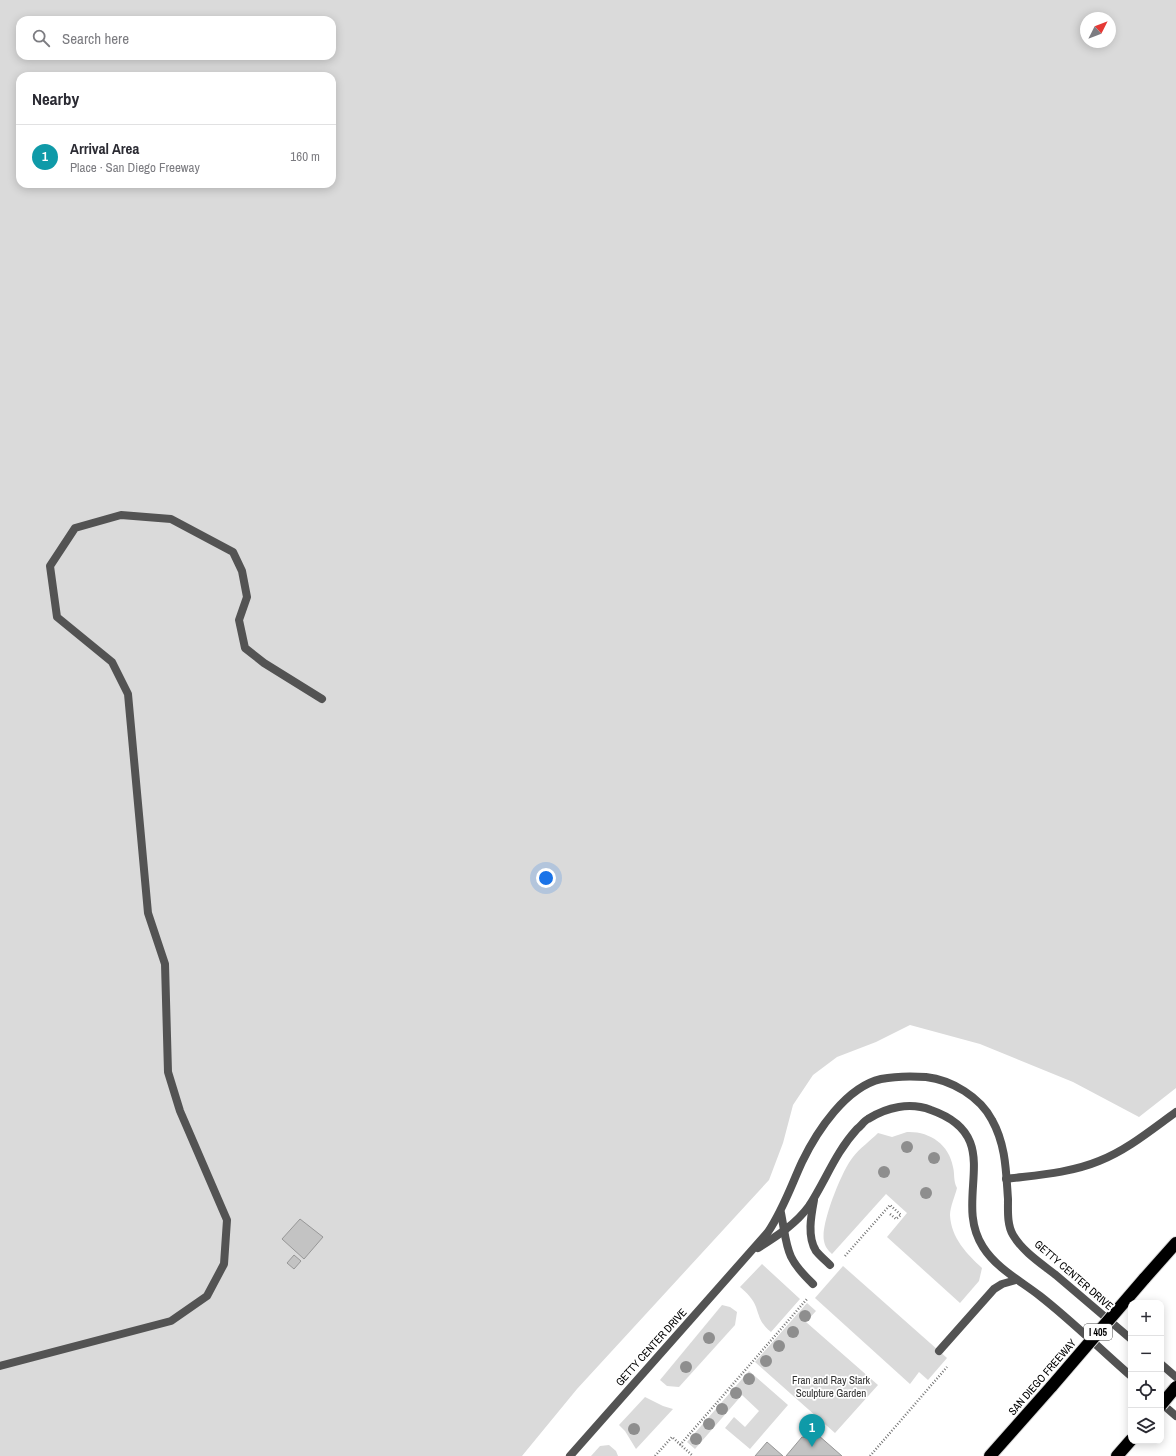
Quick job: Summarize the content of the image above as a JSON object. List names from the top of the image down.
{
  "streets": {
    "highway": ["I 405", "SAN DIEGO FREEWAY"],
    "lane": ["GETTY CENTER DRIVE"]
  },
  "parks": ["Fran and Ray Stark Sculpture Garden"],
  "north": "top right",
  "page": {
    "search": "Search here",
    "heading": "Nearby",
    "list": [
      {
        "mark": "1",
        "name": "Arrival Area",
        "note": "Place · San Diego Freeway",
        "value": "160 m"
      }
    ],
    "map_buttons": ["+", "−"],
    "pins": "1"
  }
}
